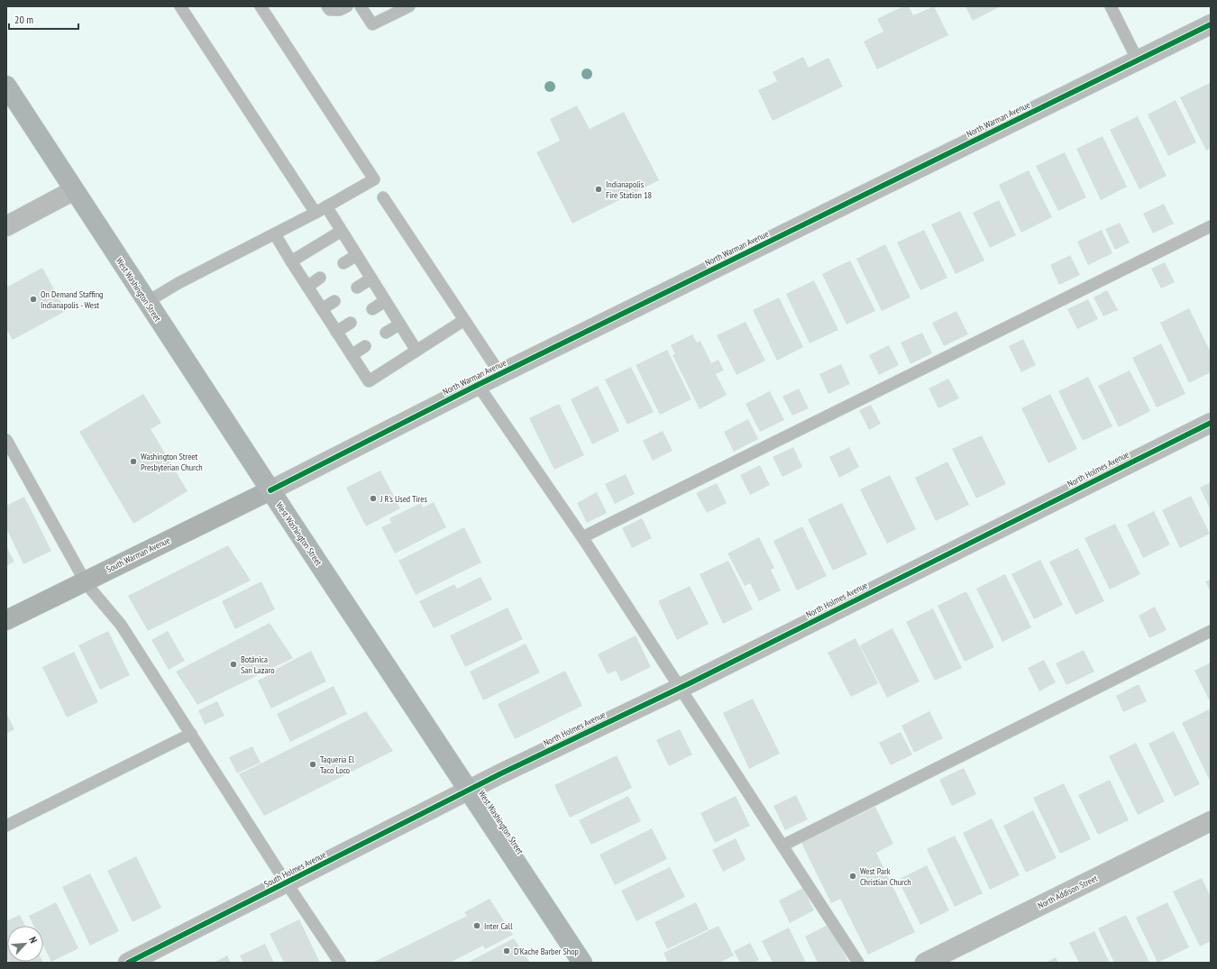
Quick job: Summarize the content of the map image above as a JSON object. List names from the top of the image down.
{
  "streets": {
    "main road": ["West Washington Street", "South Warman Avenue"],
    "street": [
      "North Warman Avenue",
      "North Holmes Avenue",
      "South Holmes Avenue",
      "North Addison Street"
    ]
  },
  "crossings": [
    ["North Warman Avenue", "West Washington Street"],
    ["North Warman Avenue", "South Warman Avenue"],
    ["West Washington Street", "North Holmes Avenue"],
    ["West Washington Street", "South Warman Avenue"],
    ["West Washington Street", "South Holmes Avenue"],
    ["North Holmes Avenue", "South Holmes Avenue"]
  ],
  "places": [
    "Indianapolis Fire Station 18",
    "On Demand Staffing Indianapolis - West",
    "Washington Street Presbyterian Church",
    "J R's Used Tires",
    "Botánica San Lazaro",
    "Taqueria El Taco Loco",
    "West Park Christian Church",
    "Inter Call",
    "D'Kache Barber Shop"
  ],
  "scale_bar": "20 m",
  "north": "top right"
}
